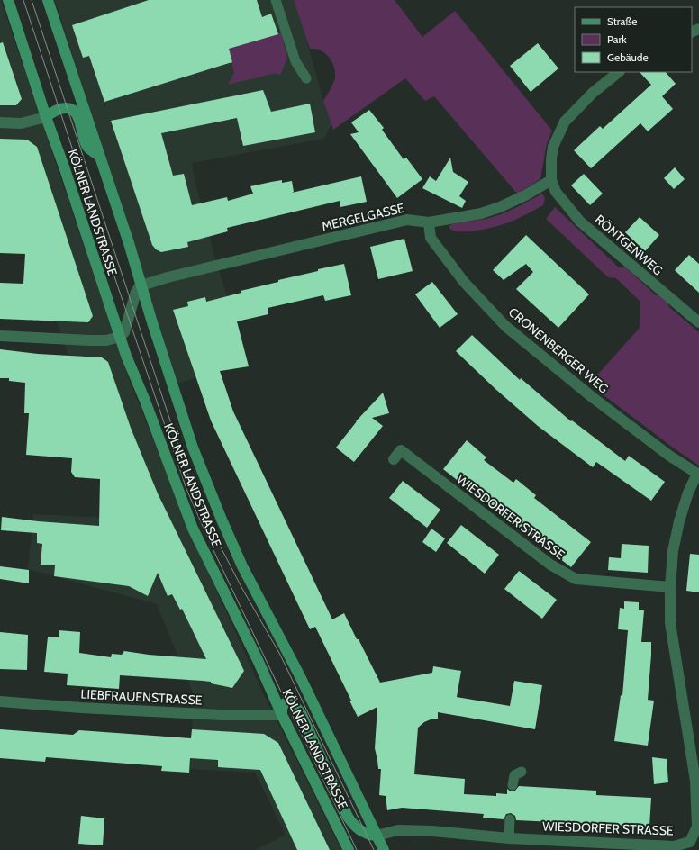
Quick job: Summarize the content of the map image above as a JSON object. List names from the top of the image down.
{
  "streets": {
    "main road": ["KÖLNER LANDSTRASSE"],
    "street": [
      "MERGELGASSE",
      "RÖNTGENWEG",
      "CRONENBERGER WEG",
      "WIESDORFER STRASSE",
      "LIEBFRAUENSTRASSE"
    ]
  },
  "crossings": [
    ["KÖLNER LANDSTRASSE", "MERGELGASSE"],
    ["KÖLNER LANDSTRASSE", "WIESDORFER STRASSE"],
    ["KÖLNER LANDSTRASSE", "LIEBFRAUENSTRASSE"],
    ["MERGELGASSE", "RÖNTGENWEG"],
    ["MERGELGASSE", "CRONENBERGER WEG"],
    ["CRONENBERGER WEG", "WIESDORFER STRASSE"]
  ],
  "legend": ["Straße", "Park", "Gebäude"]
}
